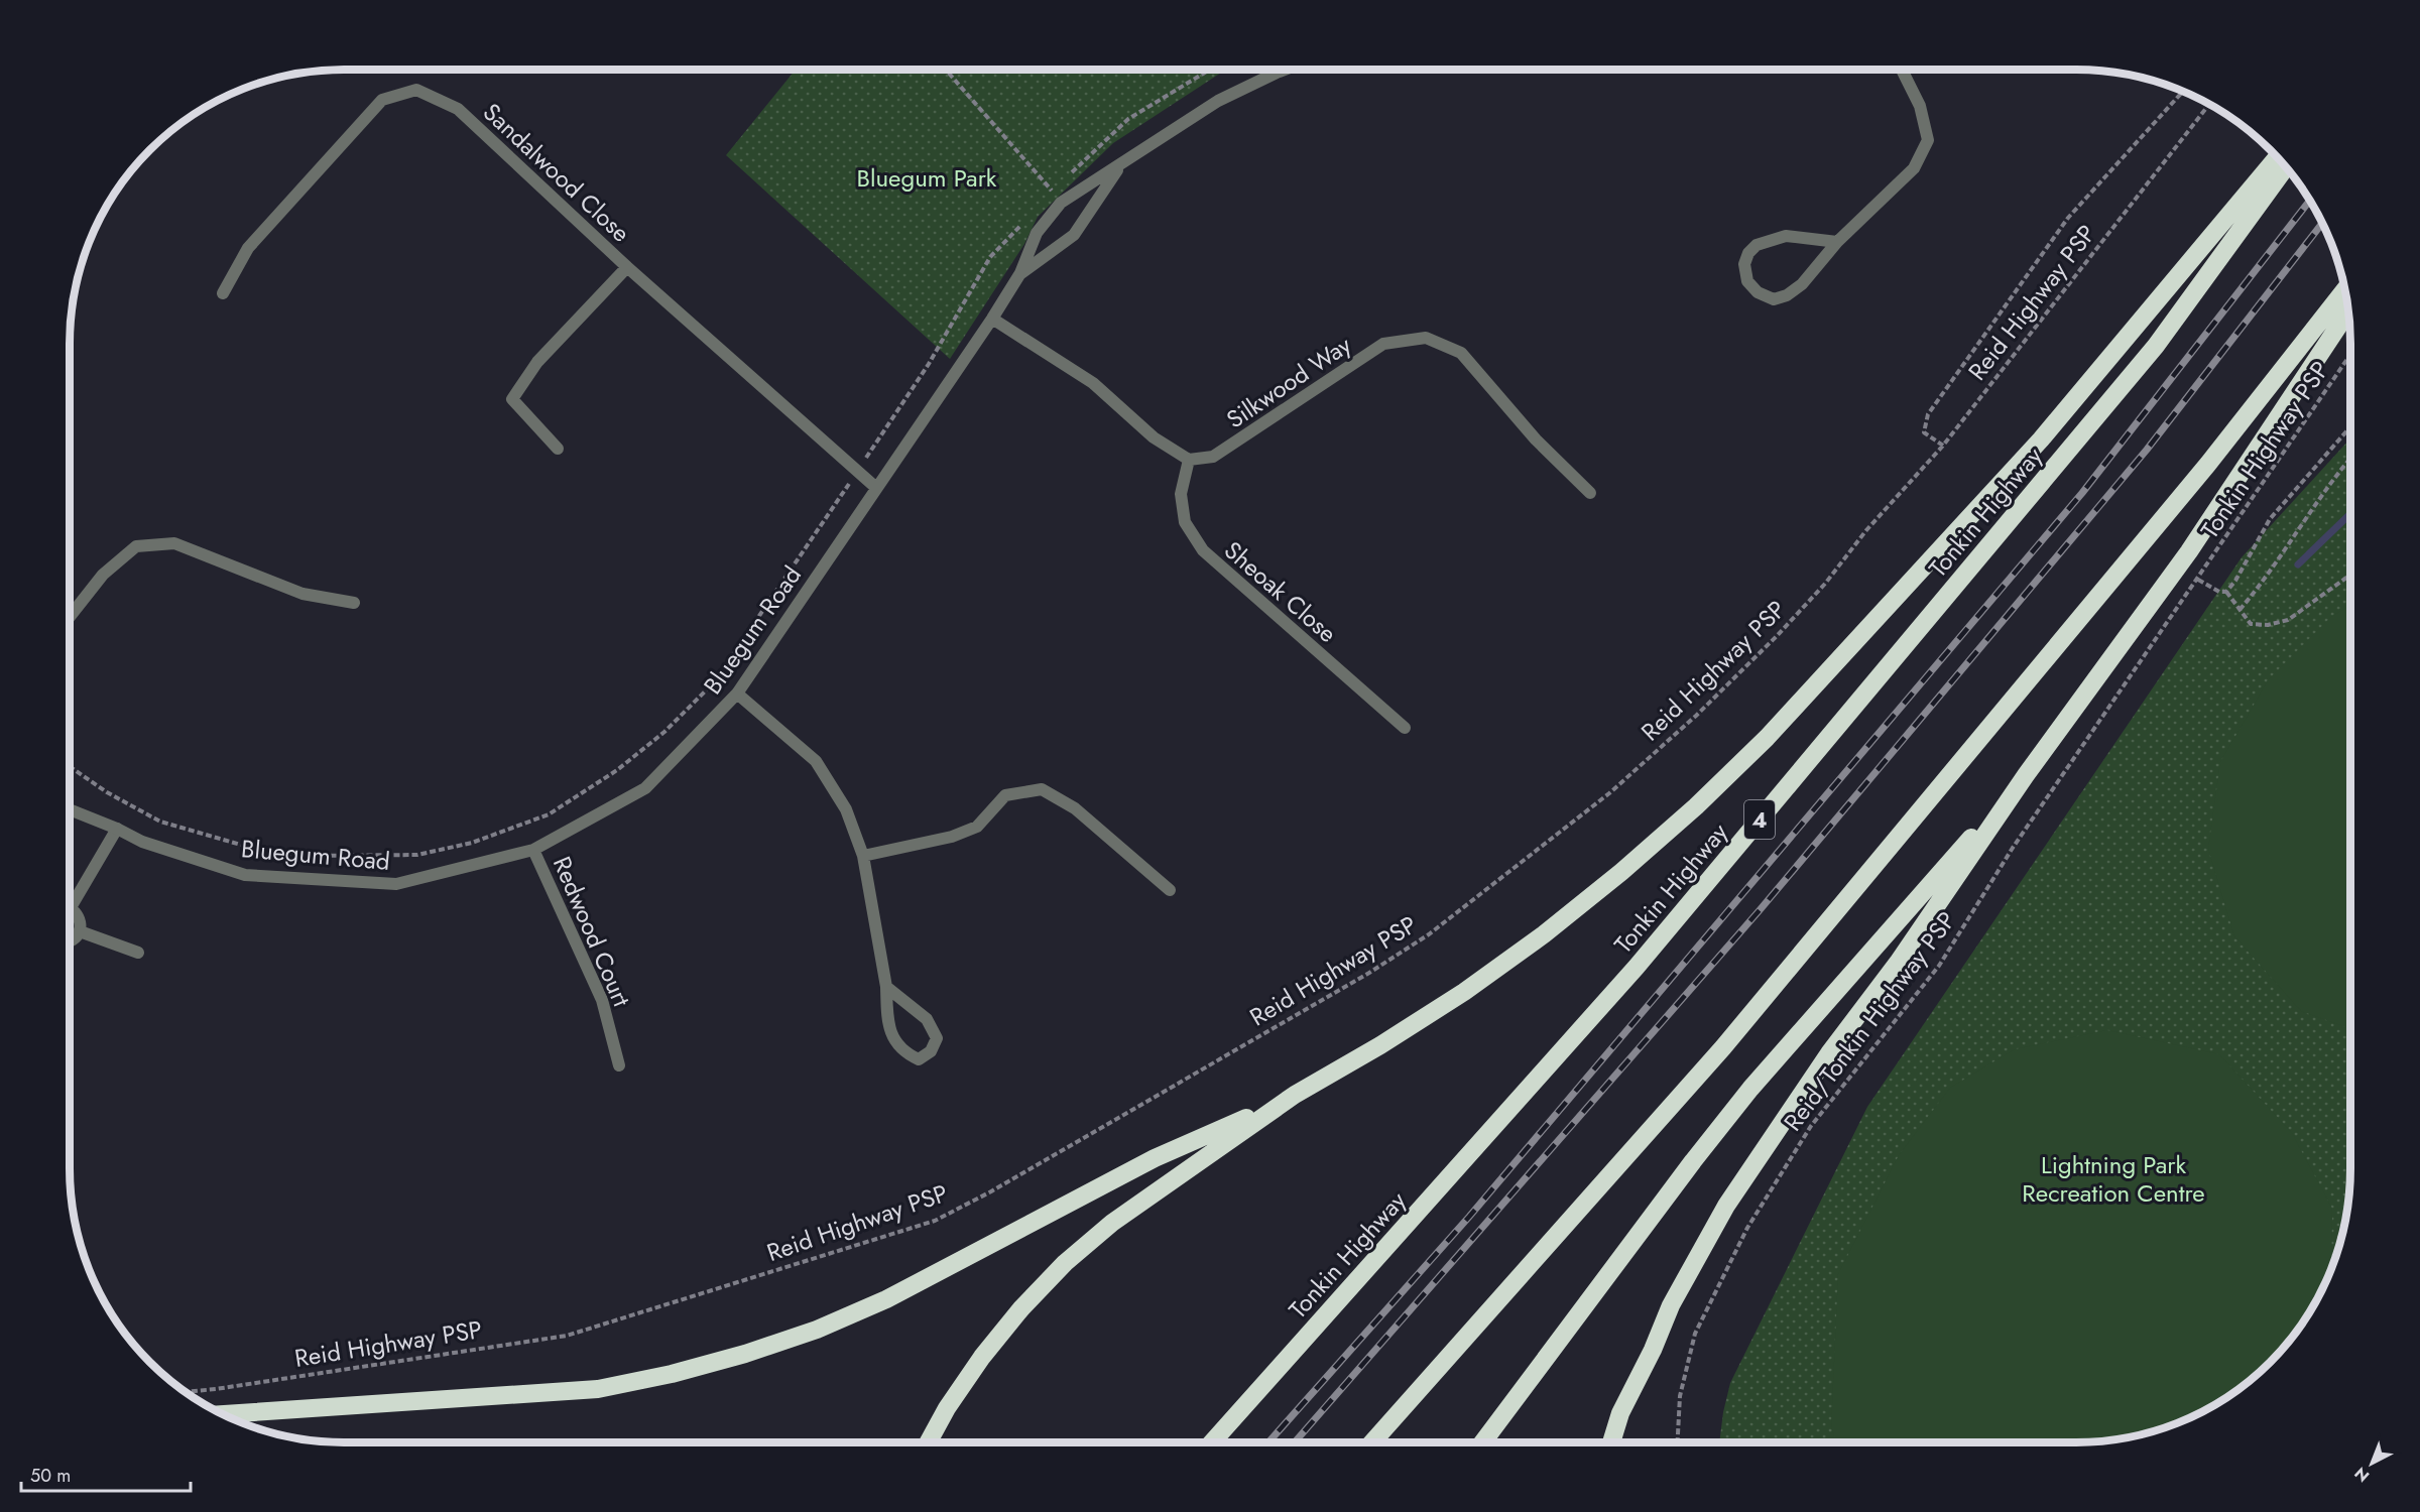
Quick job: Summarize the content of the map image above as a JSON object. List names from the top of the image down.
{
  "streets": {
    "highway": ["Tonkin Highway", "4"],
    "street": [
      "Sandalwood Close",
      "Silkwood Way",
      "Sheoak Close",
      "Bluegum Road",
      "Redwood Court"
    ],
    "path": ["Reid Highway PSP", "Tonkin Highway PSP", "Reid/Tonkin Highway PSP"]
  },
  "crossings": [
    ["Sandalwood Close", "Bluegum Road"],
    ["Silkwood Way", "Sheoak Close"],
    ["Tonkin Highway PSP", "Reid/Tonkin Highway PSP"],
    ["Bluegum Road", "Redwood Court"]
  ],
  "parks": ["Bluegum Park", "Lightning Park Recreation Centre"],
  "scale_bar": "50 m",
  "north": "bottom left"
}
